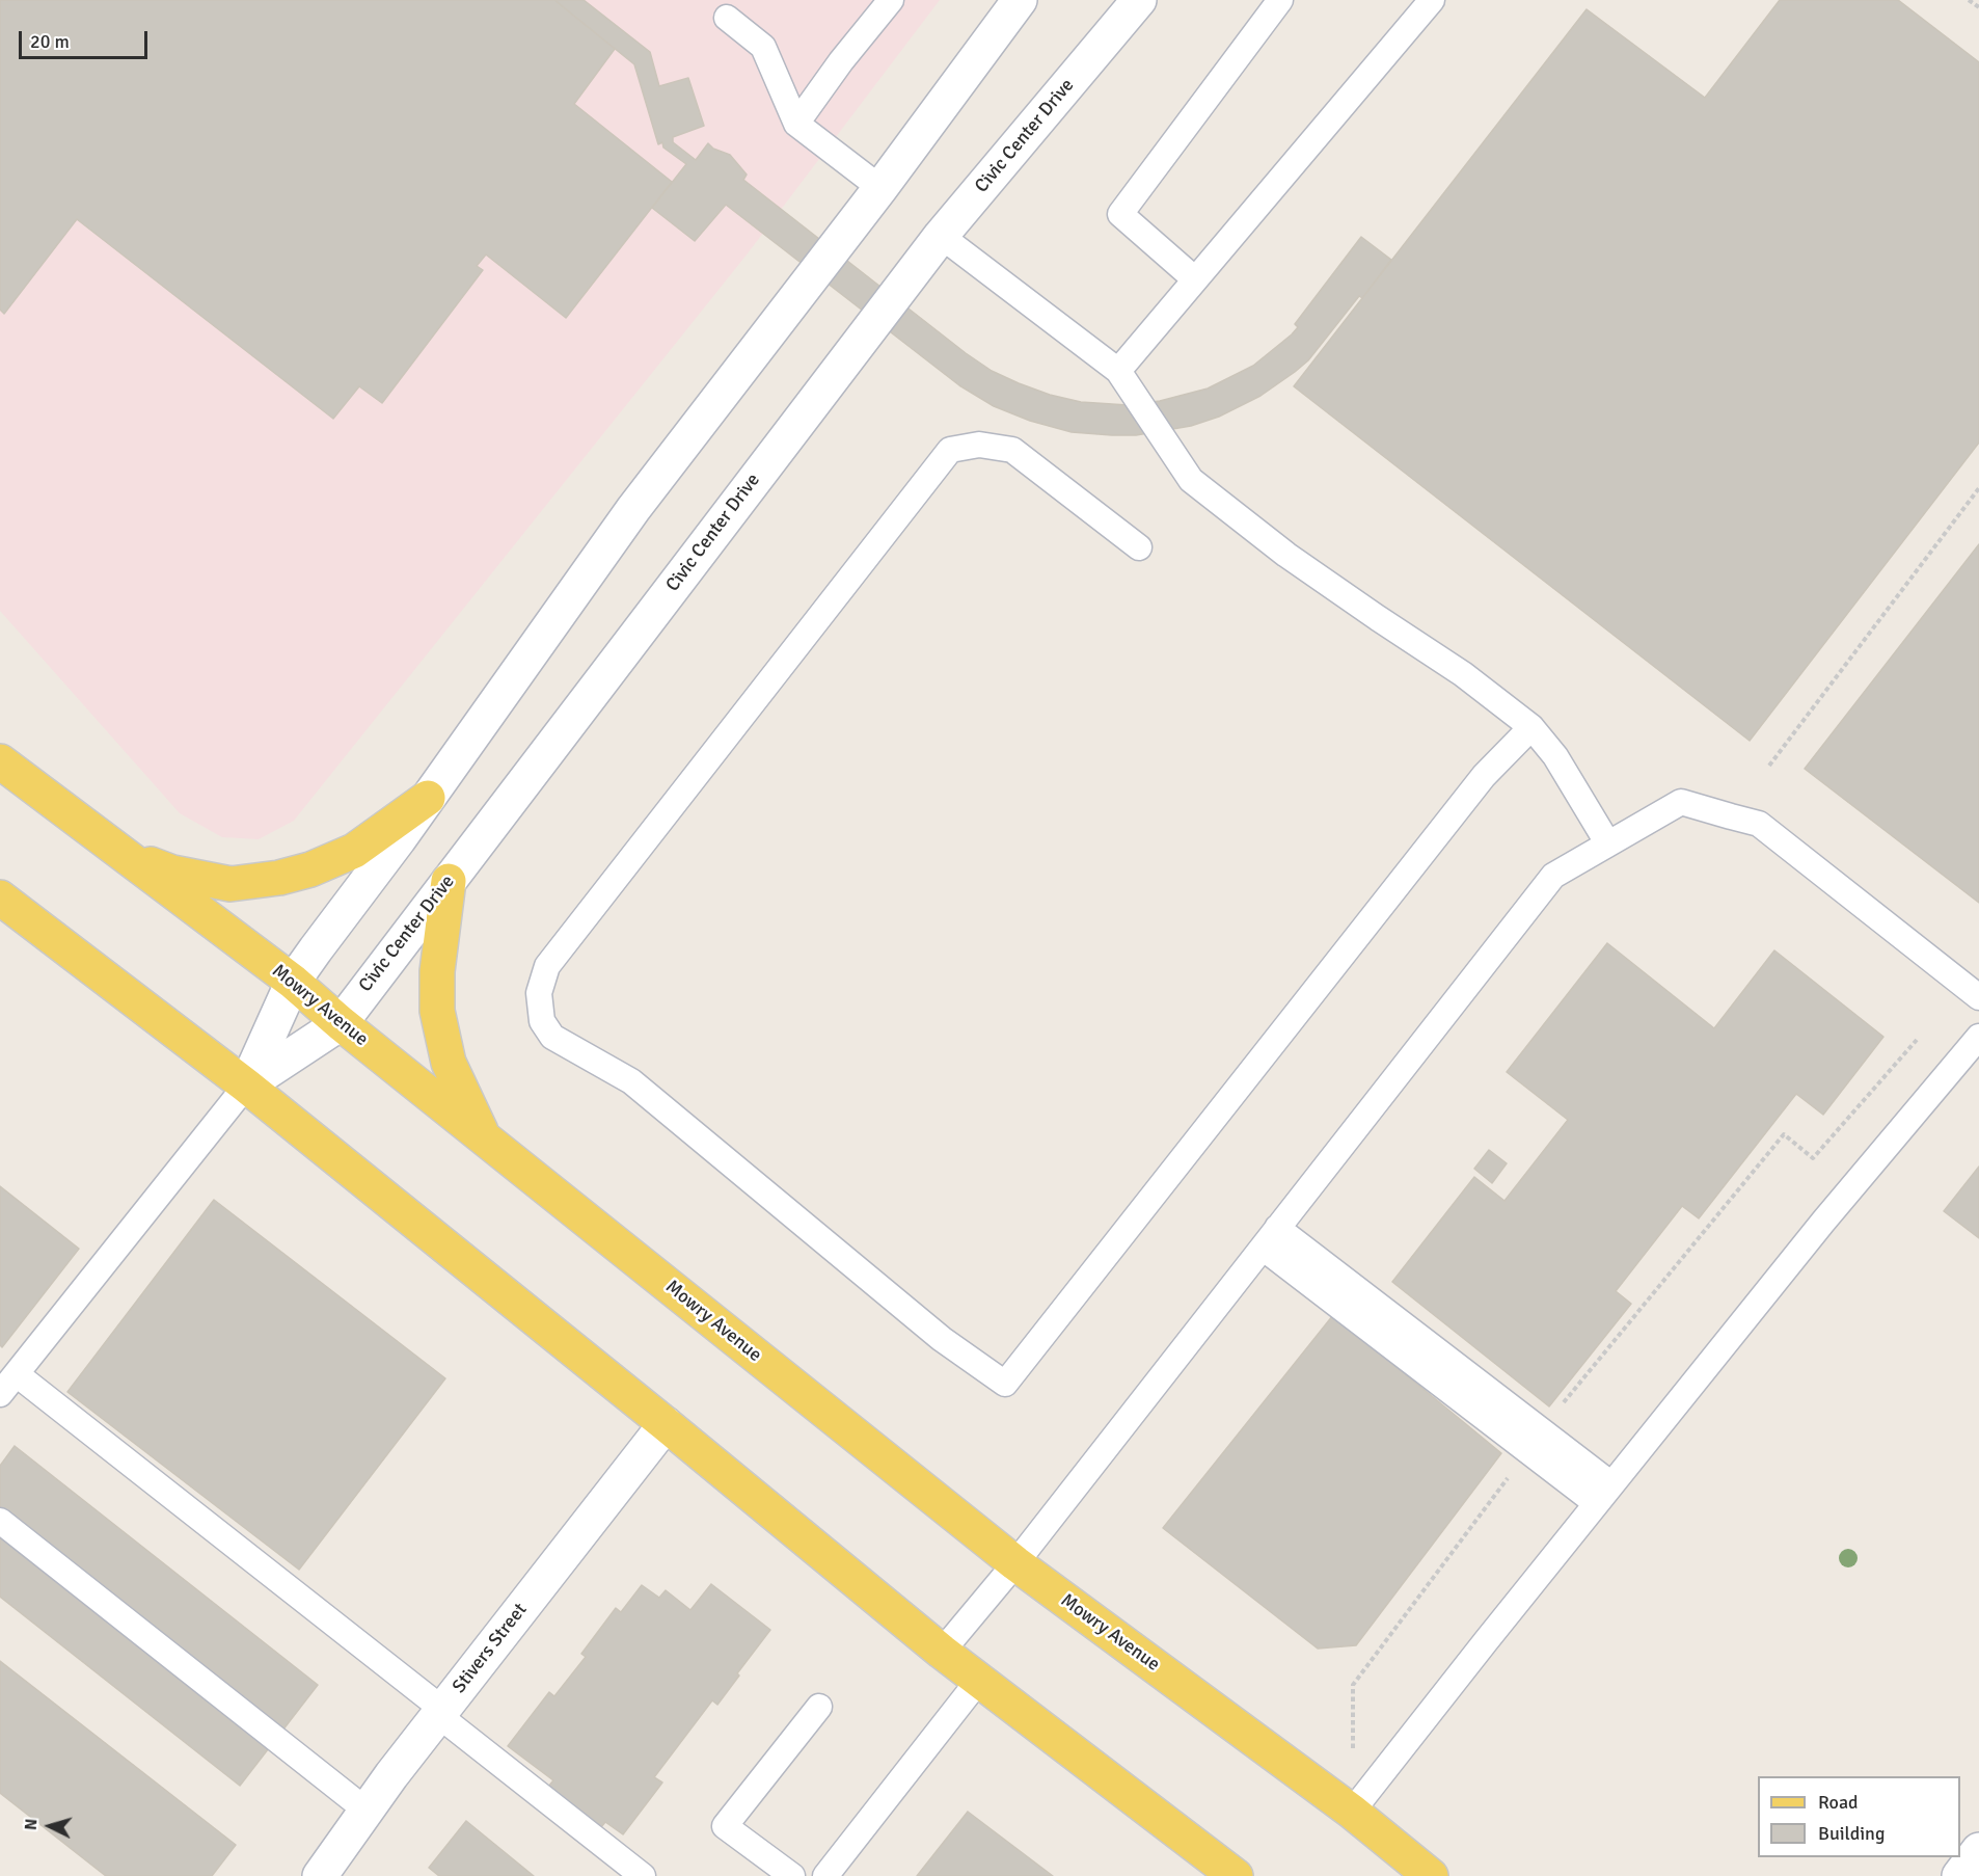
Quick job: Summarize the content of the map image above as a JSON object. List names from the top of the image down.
{
  "streets": {
    "main road": ["Civic Center Drive", "Mowry Avenue", "Stivers Street"]
  },
  "crossings": [
    ["Civic Center Drive", "Mowry Avenue"]
  ],
  "legend": ["Road", "Building"],
  "scale_bar": "20 m",
  "north": "left"
}
